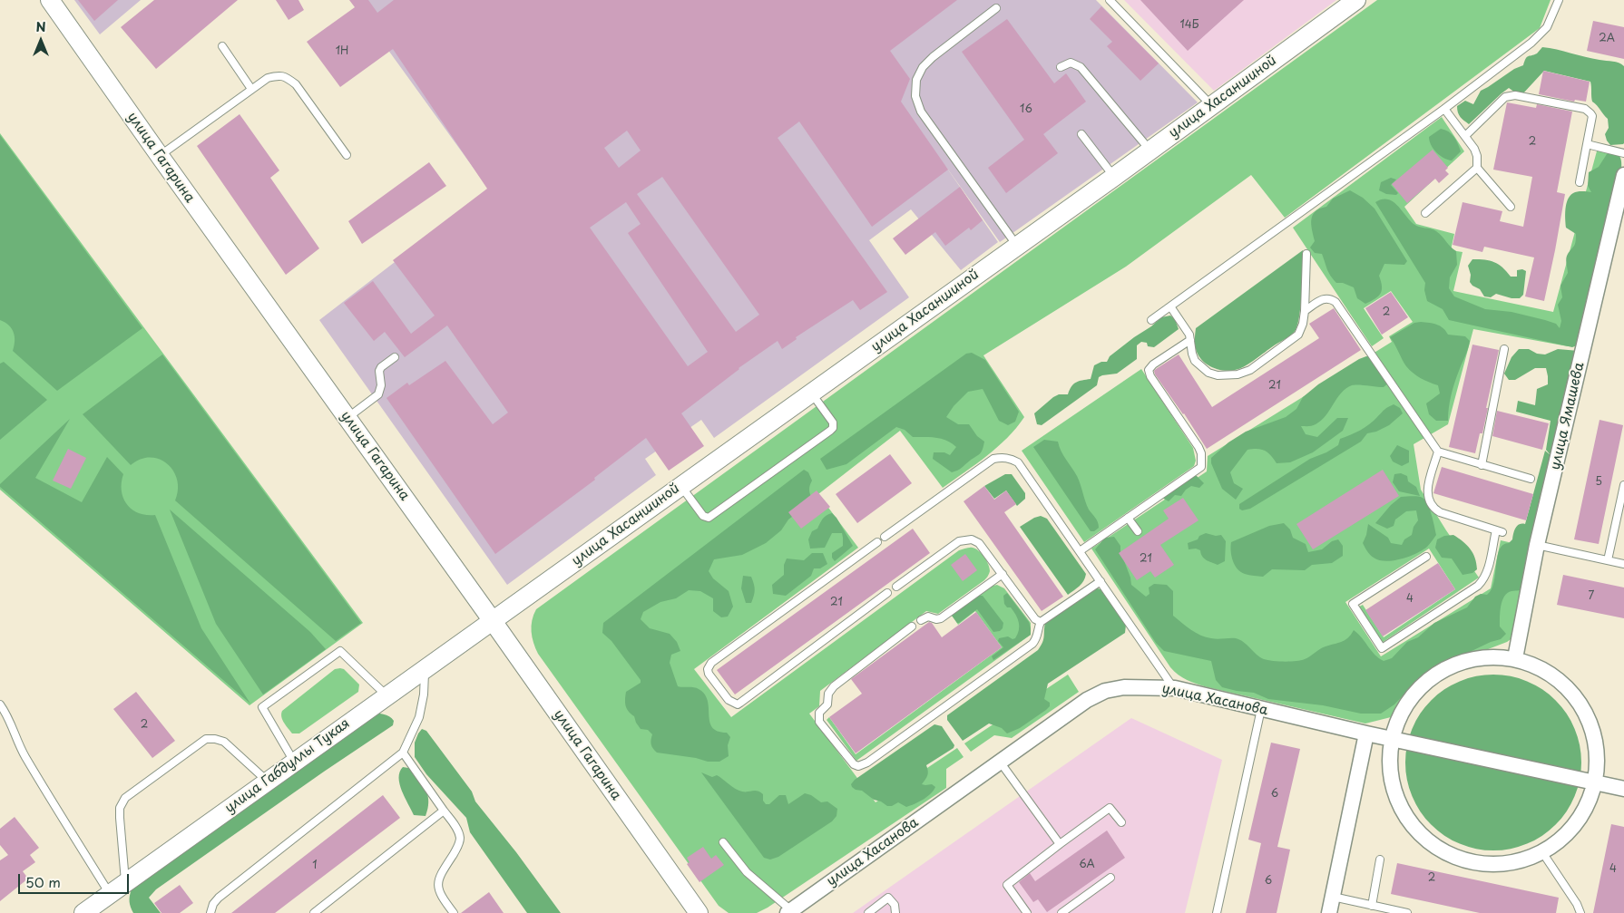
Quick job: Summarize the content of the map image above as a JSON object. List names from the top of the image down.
{
  "streets": {
    "street": [
      "улица Хасаншиной",
      "улица Гагарина",
      "улица Ямашева",
      "улица Хасанова",
      "улица Габдуллы Тукая"
    ]
  },
  "crossings": [
    ["улица Хасаншиной", "улица Гагарина"],
    ["улица Хасаншиной", "улица Габдуллы Тукая"],
    ["улица Гагарина", "улица Габдуллы Тукая"]
  ],
  "house_numbers": [
    "14Б",
    "2А",
    "1Н",
    "16",
    "2",
    "2",
    "21",
    "5",
    "21",
    "7",
    "4",
    "21",
    "2",
    "6",
    "6А",
    "1",
    "4",
    "2",
    "6"
  ],
  "scale_bar": "50 m",
  "north": "top"
}
